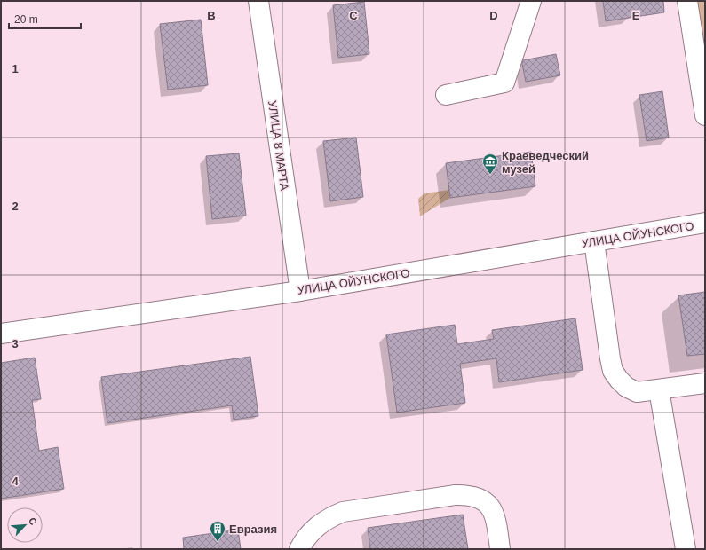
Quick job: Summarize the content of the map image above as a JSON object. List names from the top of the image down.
{
  "streets": {
    "main road": ["УЛИЦА 8 МАРТА", "УЛИЦА ОЙУНСКОГО"]
  },
  "crossings": [
    ["УЛИЦА 8 МАРТА", "УЛИЦА ОЙУНСКОГО"]
  ],
  "places": {
    "museum": ["Краеведческий музей"],
    "building": ["Евразия"]
  },
  "scale_bar": "20 m",
  "north": "top right",
  "grid": {
    "columns": [
      "B",
      "C",
      "D",
      "E"
    ],
    "rows": [
      "1",
      "2",
      "3",
      "4"
    ]
  }
}
